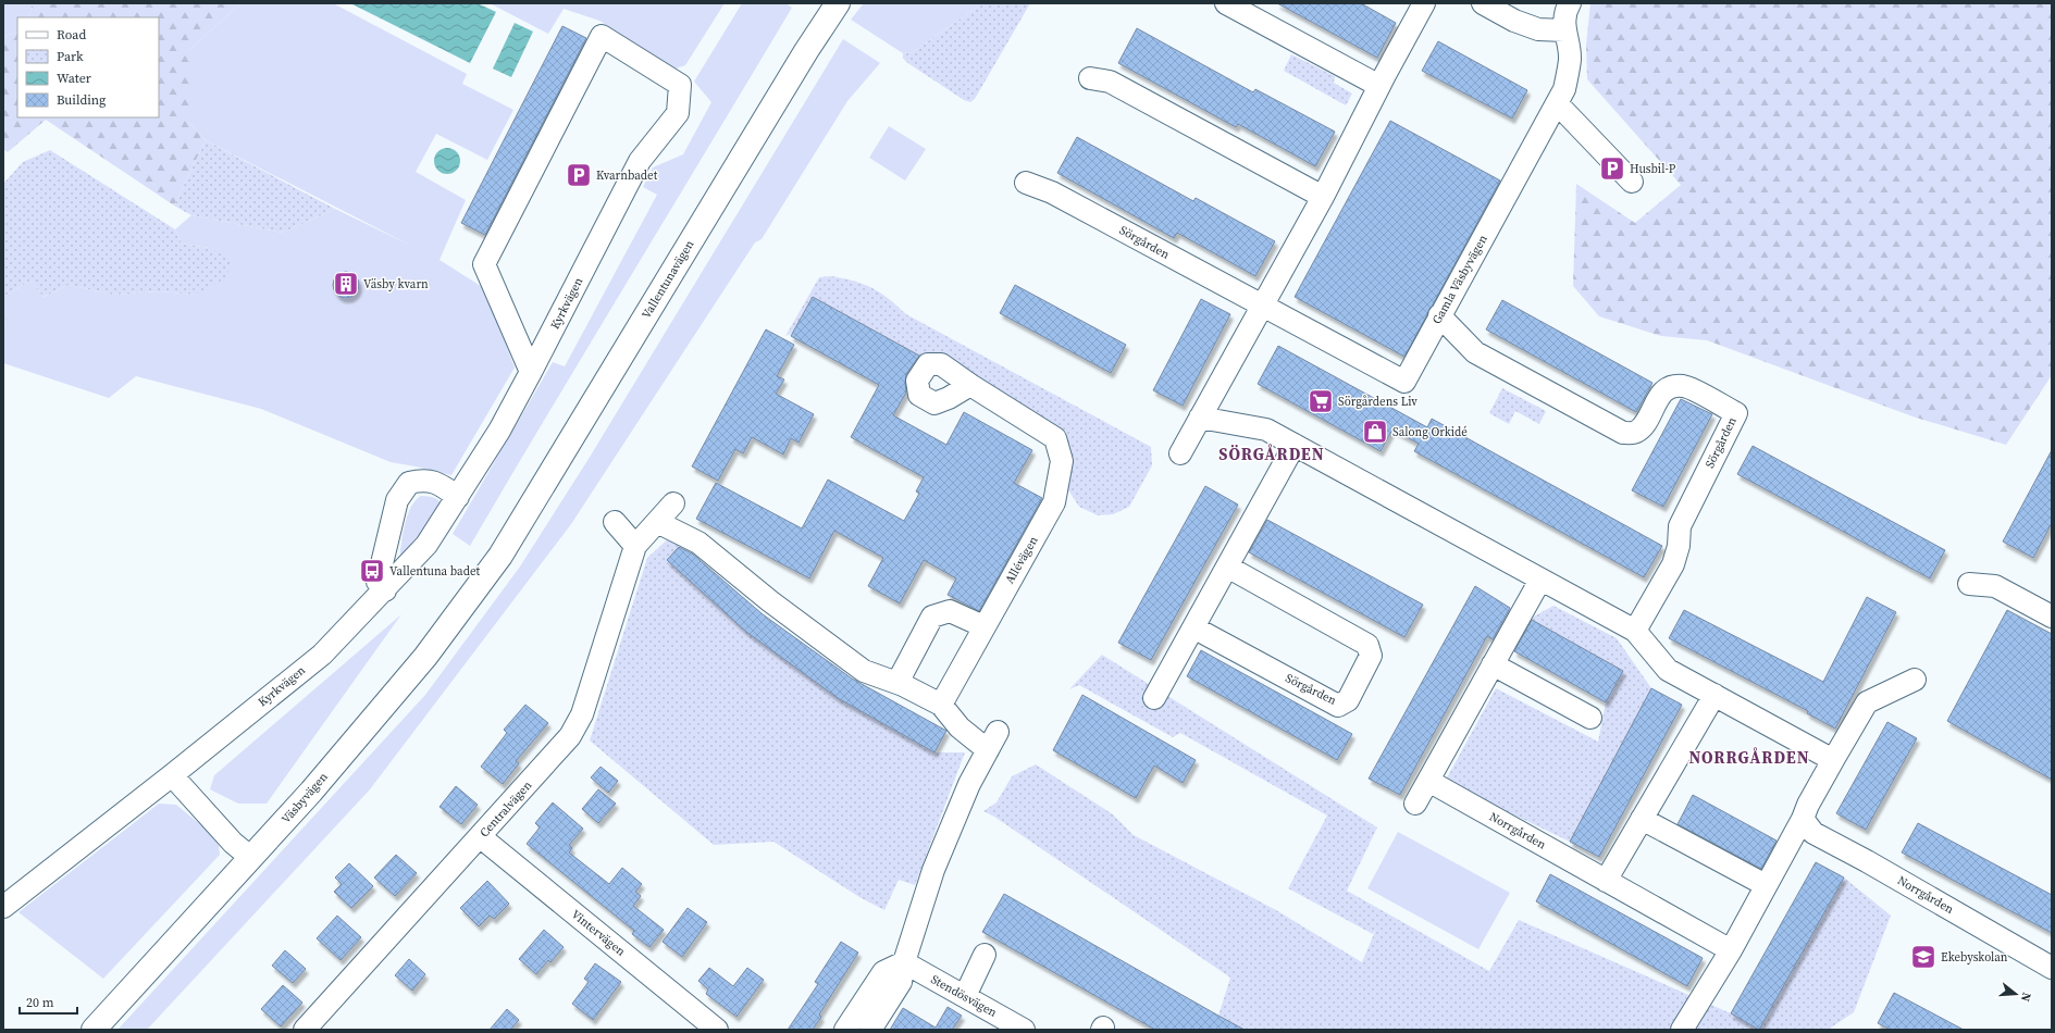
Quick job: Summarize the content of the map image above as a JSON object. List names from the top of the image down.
{
  "streets": {
    "main road": ["Vallentunavägen", "Väsbyvägen"],
    "street": [
      "Sörgården",
      "Gamla Väsbyvägen",
      "Kyrkvägen",
      "Allévägen",
      "Centralvägen",
      "Norrgården",
      "Vintervägen",
      "Stendösvägen"
    ]
  },
  "crossings": [
    ["Sörgården", "Gamla Väsbyvägen"],
    ["Vallentunavägen", "Väsbyvägen"],
    ["Centralvägen", "Vintervägen"]
  ],
  "districts": ["SÖRGÅRDEN", "NORRGÅRDEN"],
  "places": {
    "parking": ["Husbil-P", "Kvarnbadet"],
    "building": ["Väsby kvarn"],
    "supermarket": ["Sörgårdens Liv"],
    "shop": ["Salong Orkidé"],
    "bus stop": ["Vallentuna badet"],
    "school or university": ["Ekebyskolan"]
  },
  "legend": [
    "Road",
    "Park",
    "Water",
    "Building"
  ],
  "scale_bar": "20 m",
  "north": "right"
}
